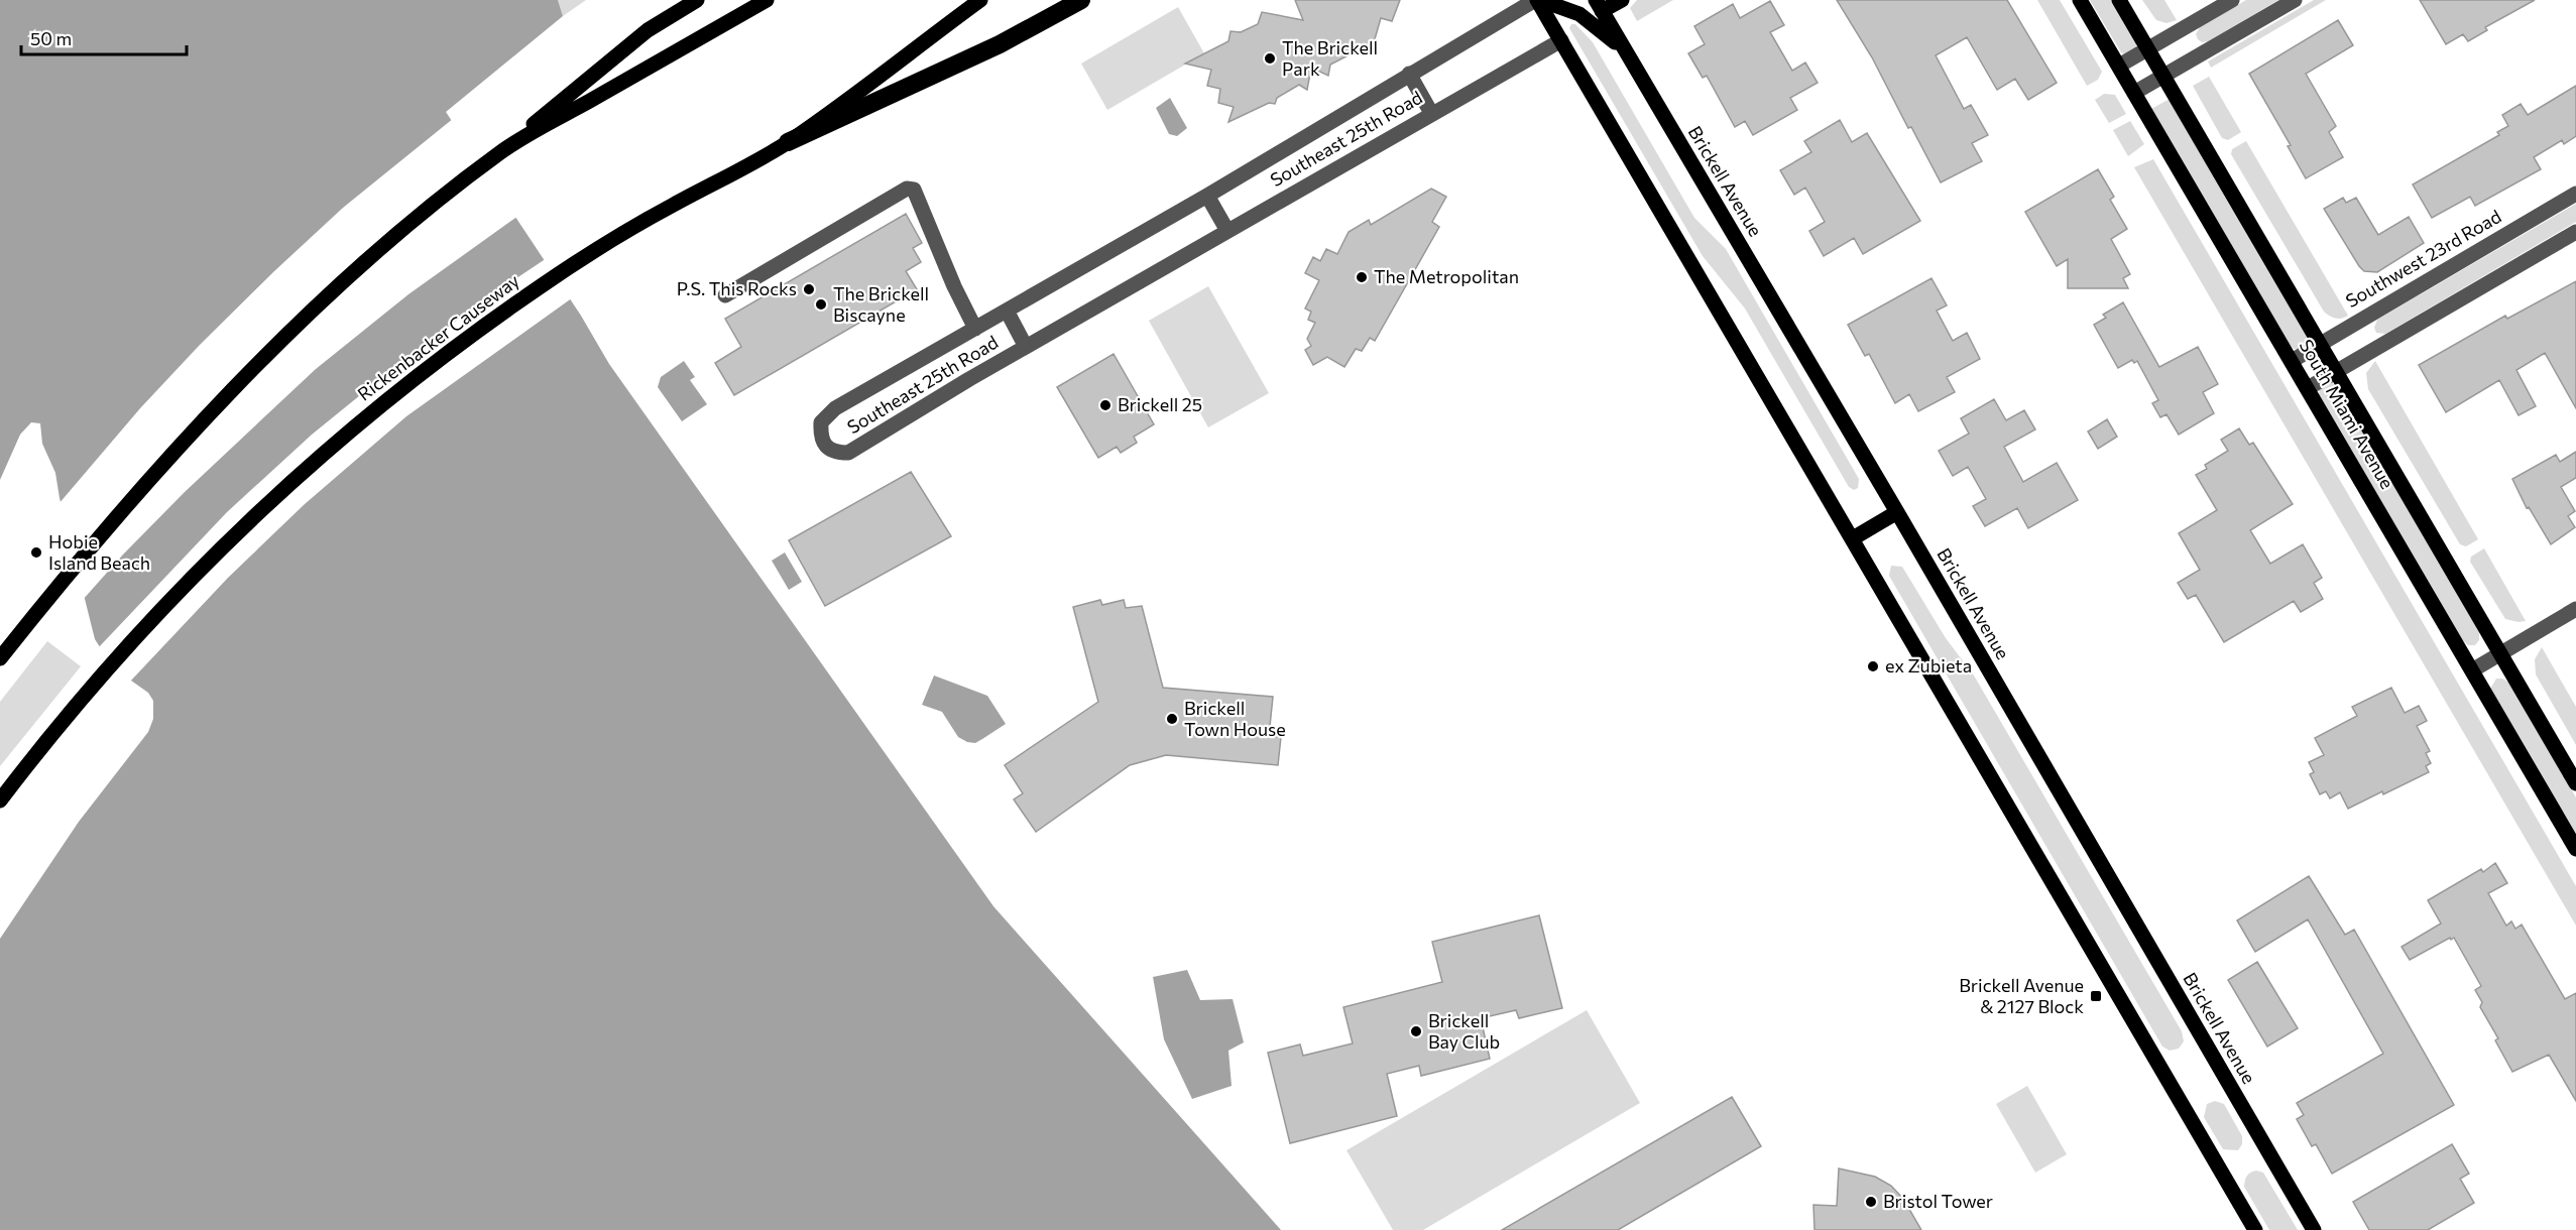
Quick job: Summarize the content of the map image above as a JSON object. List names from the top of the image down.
{
  "streets": {
    "main road": ["Brickell Avenue", "Rickenbacker Causeway", "South Miami Avenue"],
    "street": ["Southeast 25th Road", "Southwest 23rd Road"]
  },
  "crossings": [
    ["Southwest 23rd Road", "South Miami Avenue"]
  ],
  "places": {
    "other": [
      "The Brickell Park",
      "The Metropolitan",
      "P.S. This Rocks",
      "The Brickell Biscayne",
      "Brickell 25",
      "Hobie Island Beach",
      "ex Zubieta",
      "Brickell Town House",
      "Brickell Bay Club",
      "Bristol Tower"
    ],
    "transit": ["Brickell Avenue & 2127 Block"]
  },
  "scale_bar": "50 m"
}
